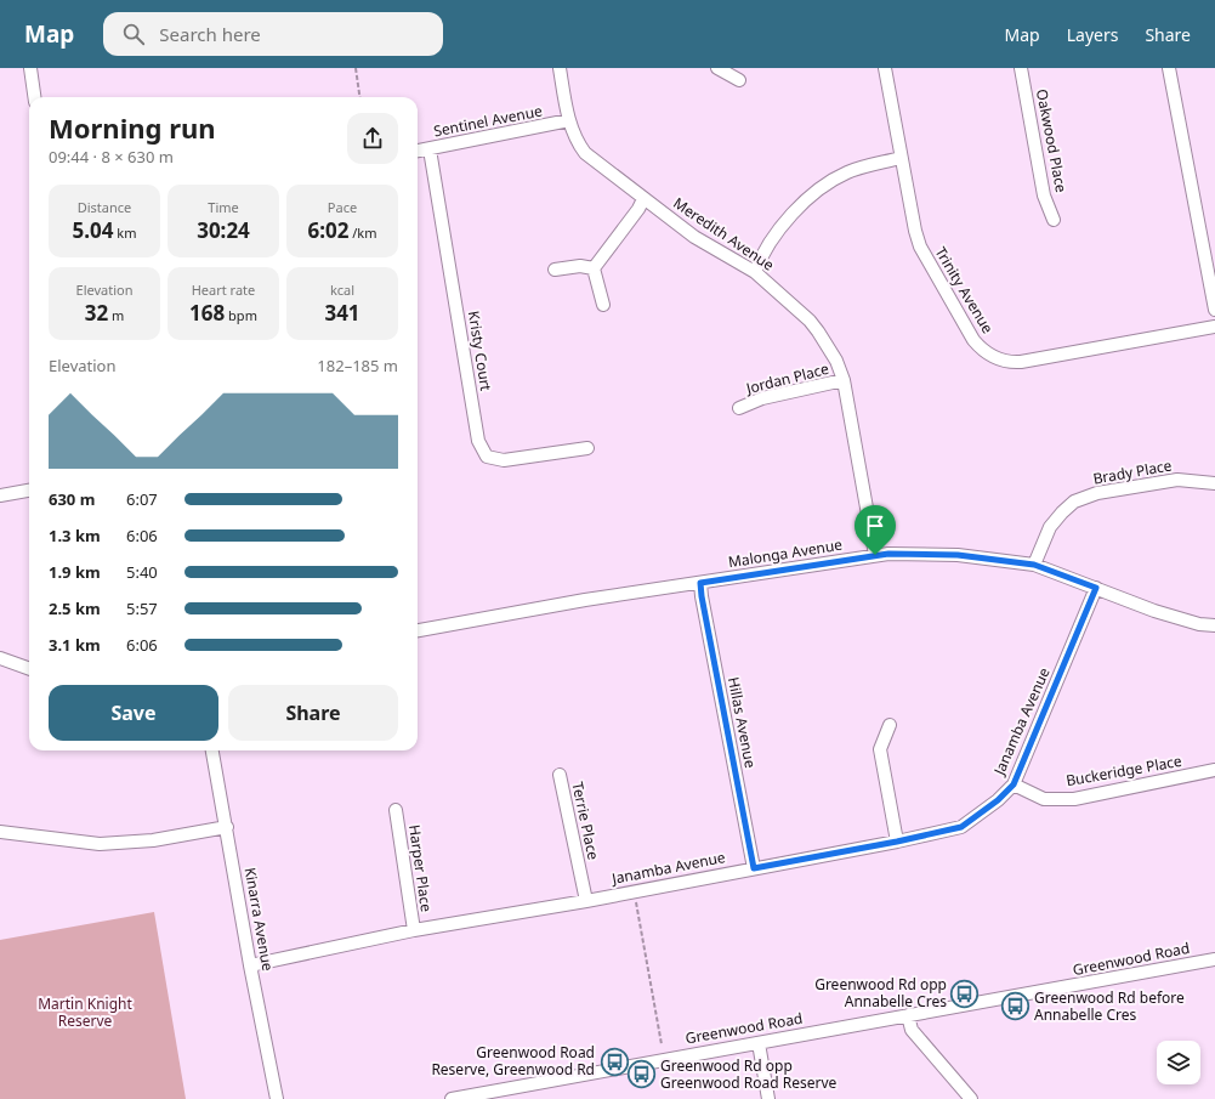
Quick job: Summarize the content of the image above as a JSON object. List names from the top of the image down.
{
  "streets": {
    "street": [
      "Sentinel Avenue",
      "Oakwood Place",
      "Meredith Avenue",
      "Trinity Avenue",
      "Kristy Court",
      "Jordan Place",
      "Brady Place",
      "Malonga Avenue",
      "Janamba Avenue",
      "Hillas Avenue",
      "Buckeridge Place",
      "Terrie Place",
      "Harper Place",
      "Kinarra Avenue",
      "Greenwood Road"
    ]
  },
  "crossings": [
    ["Sentinel Avenue", "Meredith Avenue"],
    ["Sentinel Avenue", "Kristy Court"],
    ["Meredith Avenue", "Jordan Place"],
    ["Meredith Avenue", "Malonga Avenue"],
    ["Brady Place", "Malonga Avenue"],
    ["Malonga Avenue", "Janamba Avenue"],
    ["Malonga Avenue", "Hillas Avenue"],
    ["Janamba Avenue", "Hillas Avenue"],
    ["Janamba Avenue", "Buckeridge Place"],
    ["Janamba Avenue", "Terrie Place"],
    ["Janamba Avenue", "Harper Place"],
    ["Janamba Avenue", "Kinarra Avenue"]
  ],
  "parks": ["Martin Knight Reserve"],
  "places": {
    "bus stop": [
      "Greenwood Rd opp Annabelle Cres",
      "Greenwood Rd before Annabelle Cres",
      "Greenwood Road Reserve, Greenwood Rd",
      "Greenwood Rd opp Greenwood Road Reserve"
    ]
  },
  "page": {
    "header": "Map",
    "search": "Search here",
    "nav": ["Map", "Layers", "Share"],
    "heading": ["Morning run", "09:44 · 8 × 630 m"],
    "stats": [
      ["Distance", "5.04 km"],
      ["Time", "30:24"],
      ["Pace", "6:02 /km"],
      ["Elevation", "32 m"],
      ["Heart rate", "168 bpm"],
      ["kcal", "341"]
    ],
    "chart": ["Elevation", "182–185 m"],
    "list": [
      {
        "name": "630 m",
        "note": "6:07"
      },
      {
        "name": "1.3 km",
        "note": "6:06"
      },
      {
        "name": "1.9 km",
        "note": "5:40"
      },
      {
        "name": "2.5 km",
        "note": "5:57"
      },
      {
        "name": "3.1 km",
        "note": "6:06"
      }
    ],
    "buttons": ["Save", "Share"]
  }
}
